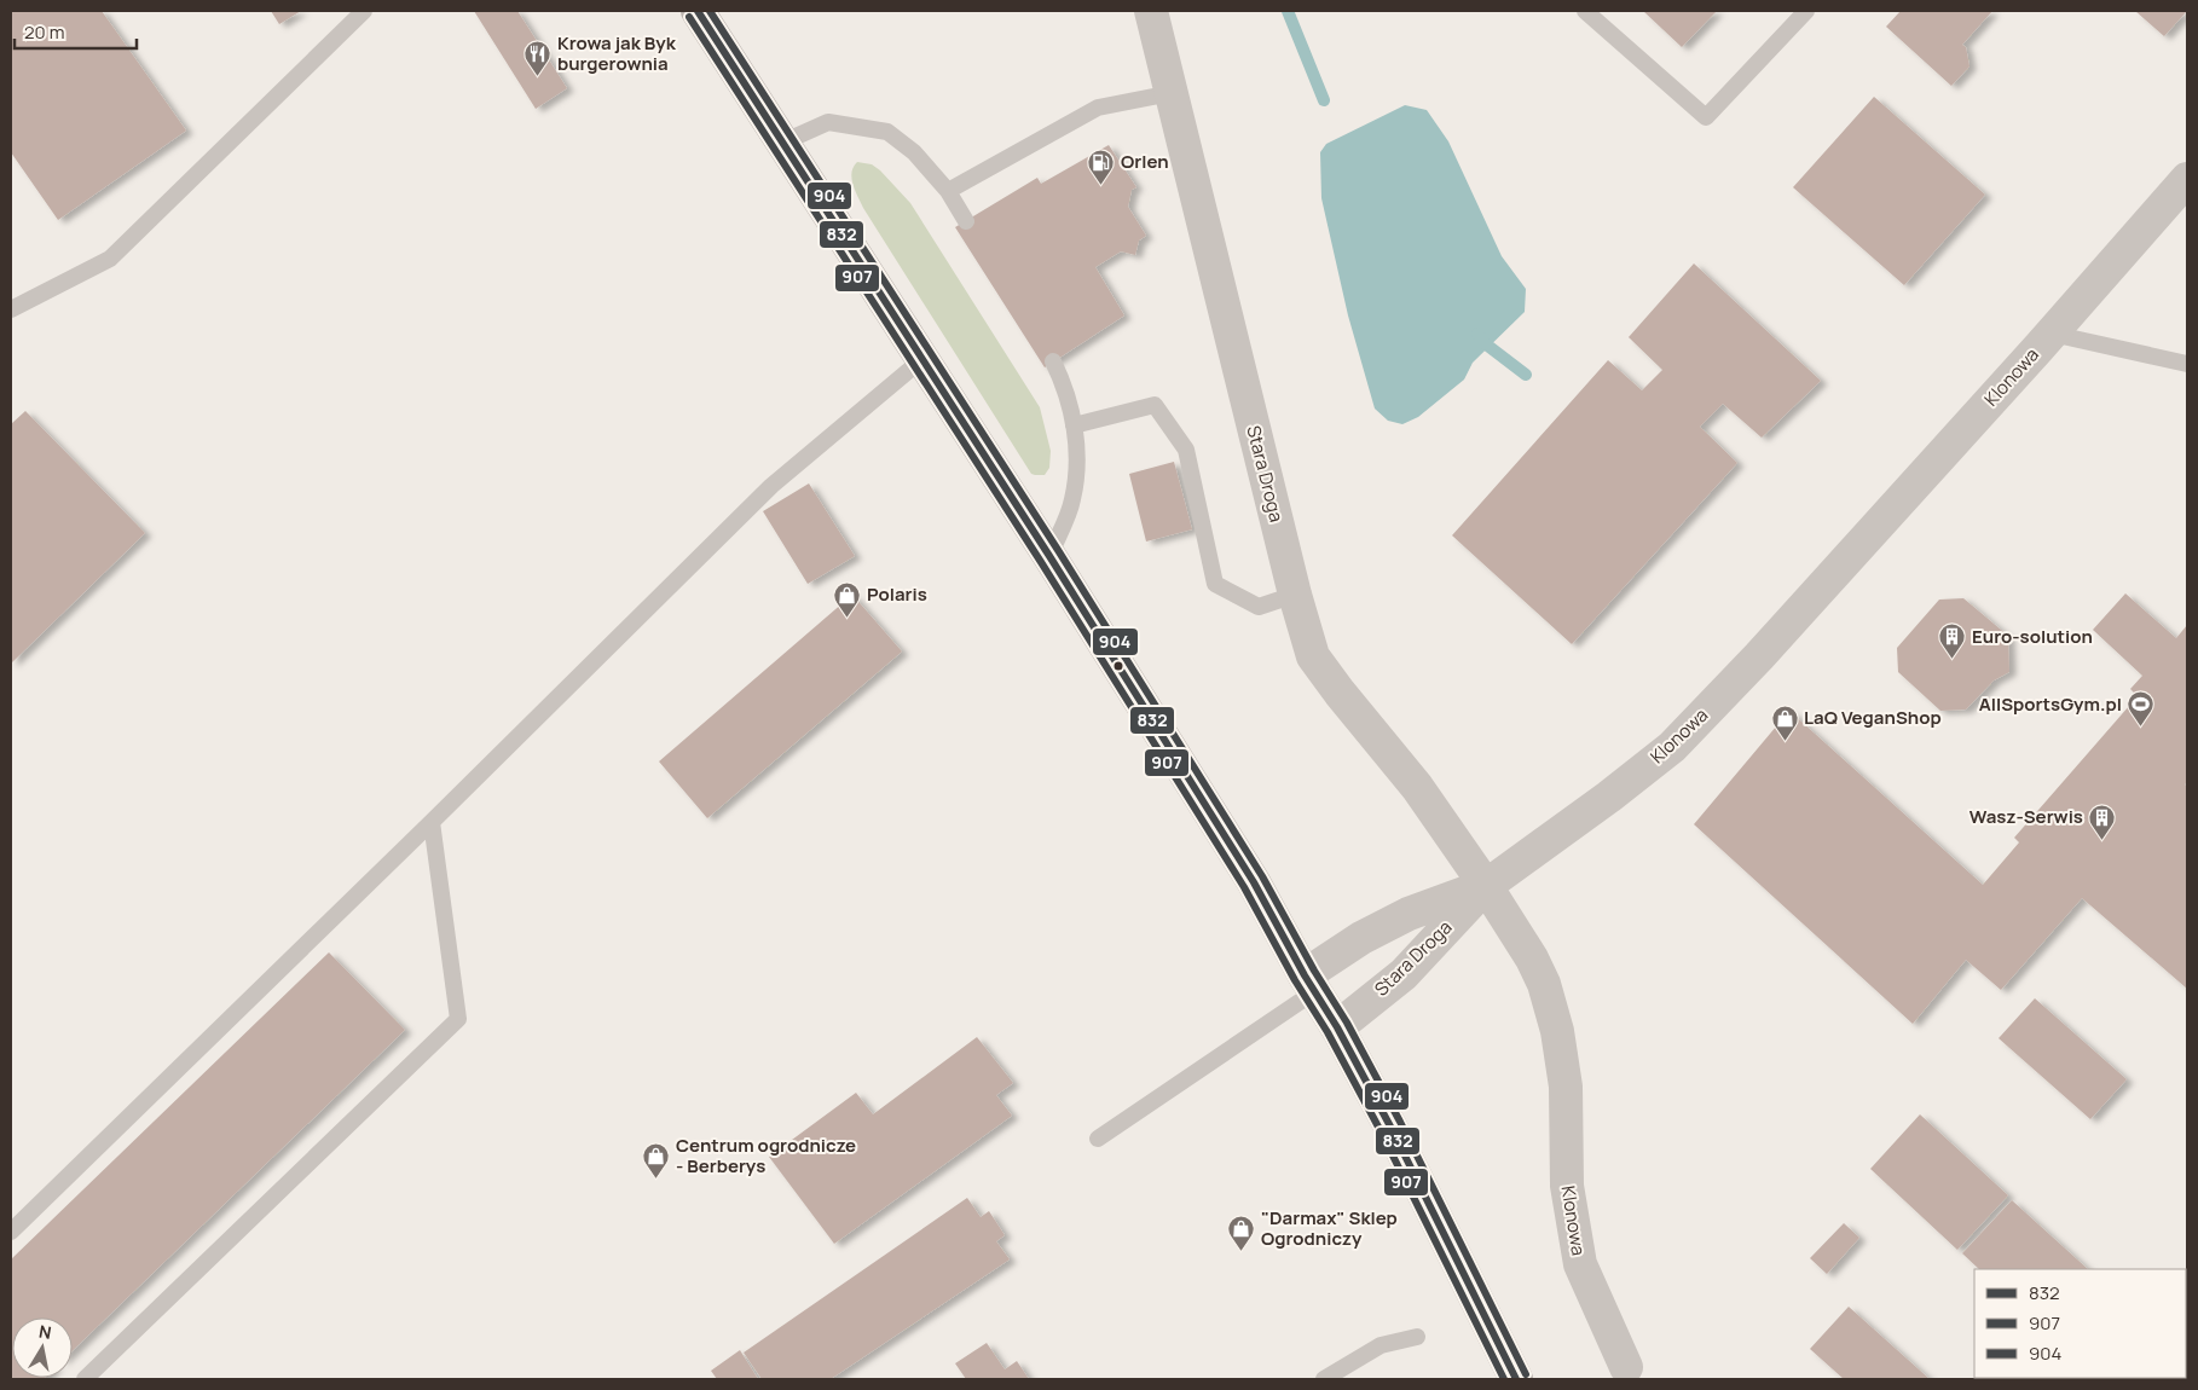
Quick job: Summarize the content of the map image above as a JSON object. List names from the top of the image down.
{
  "streets": {
    "street": ["Klonowa", "Stara Droga"]
  },
  "crossings": [
    ["Klonowa", "Stara Droga"]
  ],
  "places": {
    "restaurant": ["Krowa jak Byk burgerownia"],
    "fuel station": ["Orlen"],
    "shop": [
      "Polaris",
      "LaQ VeganShop",
      "Centrum ogrodnicze - Berberys",
      "\"Darmax\" Sklep Ogrodniczy"
    ],
    "building": ["Euro-solution", "Wasz-Serwis"],
    "sports": ["AllSportsGym.pl"]
  },
  "lines": ["transit line 832", "transit line 904", "transit line 907"],
  "legend": ["832", "907", "904"],
  "scale_bar": "20 m",
  "north": "top"
}
